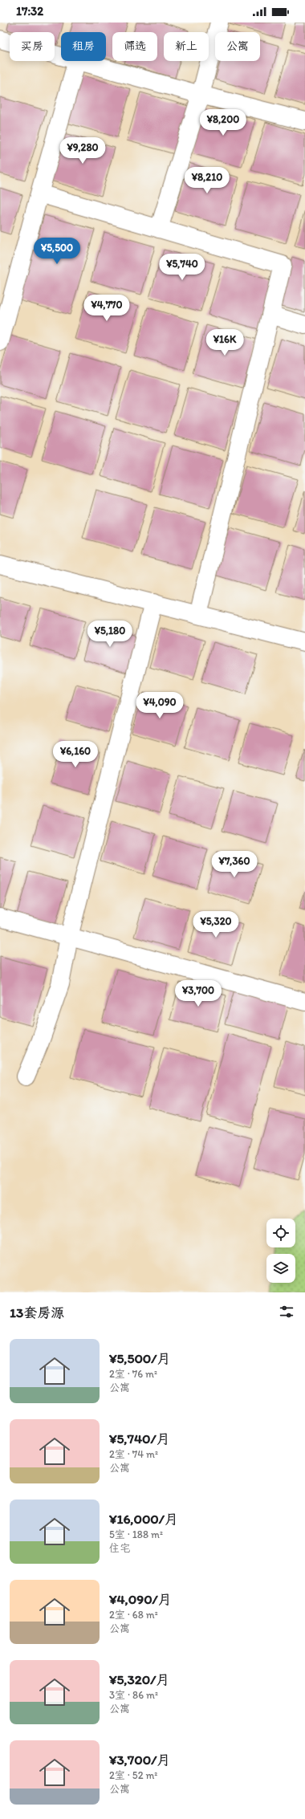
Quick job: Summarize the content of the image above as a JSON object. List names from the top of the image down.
{
  "page": {
    "status": "17:32",
    "chip": [
      "买房",
      "租房",
      "筛选",
      "新上",
      "公寓"
    ],
    "price": [
      "¥8,200",
      "¥9,280",
      "¥8,210",
      "¥5,500",
      "¥5,740",
      "¥4,770",
      "¥16K",
      "¥5,180",
      "¥4,090",
      "¥6,160",
      "¥7,360",
      "¥5,320",
      "¥3,700"
    ],
    "heading": "13套房源",
    "list": [
      {
        "name": "¥5,500/月",
        "note": "2室 · 76 m² · 公寓"
      },
      {
        "name": "¥5,740/月",
        "note": "2室 · 74 m² · 公寓"
      },
      {
        "name": "¥16,000/月",
        "note": "5室 · 188 m² · 住宅"
      },
      {
        "name": "¥4,090/月",
        "note": "2室 · 68 m² · 公寓"
      },
      {
        "name": "¥5,320/月",
        "note": "3室 · 86 m² · 公寓"
      },
      {
        "name": "¥3,700/月",
        "note": "2室 · 52 m² · 公寓"
      }
    ]
  }
}
